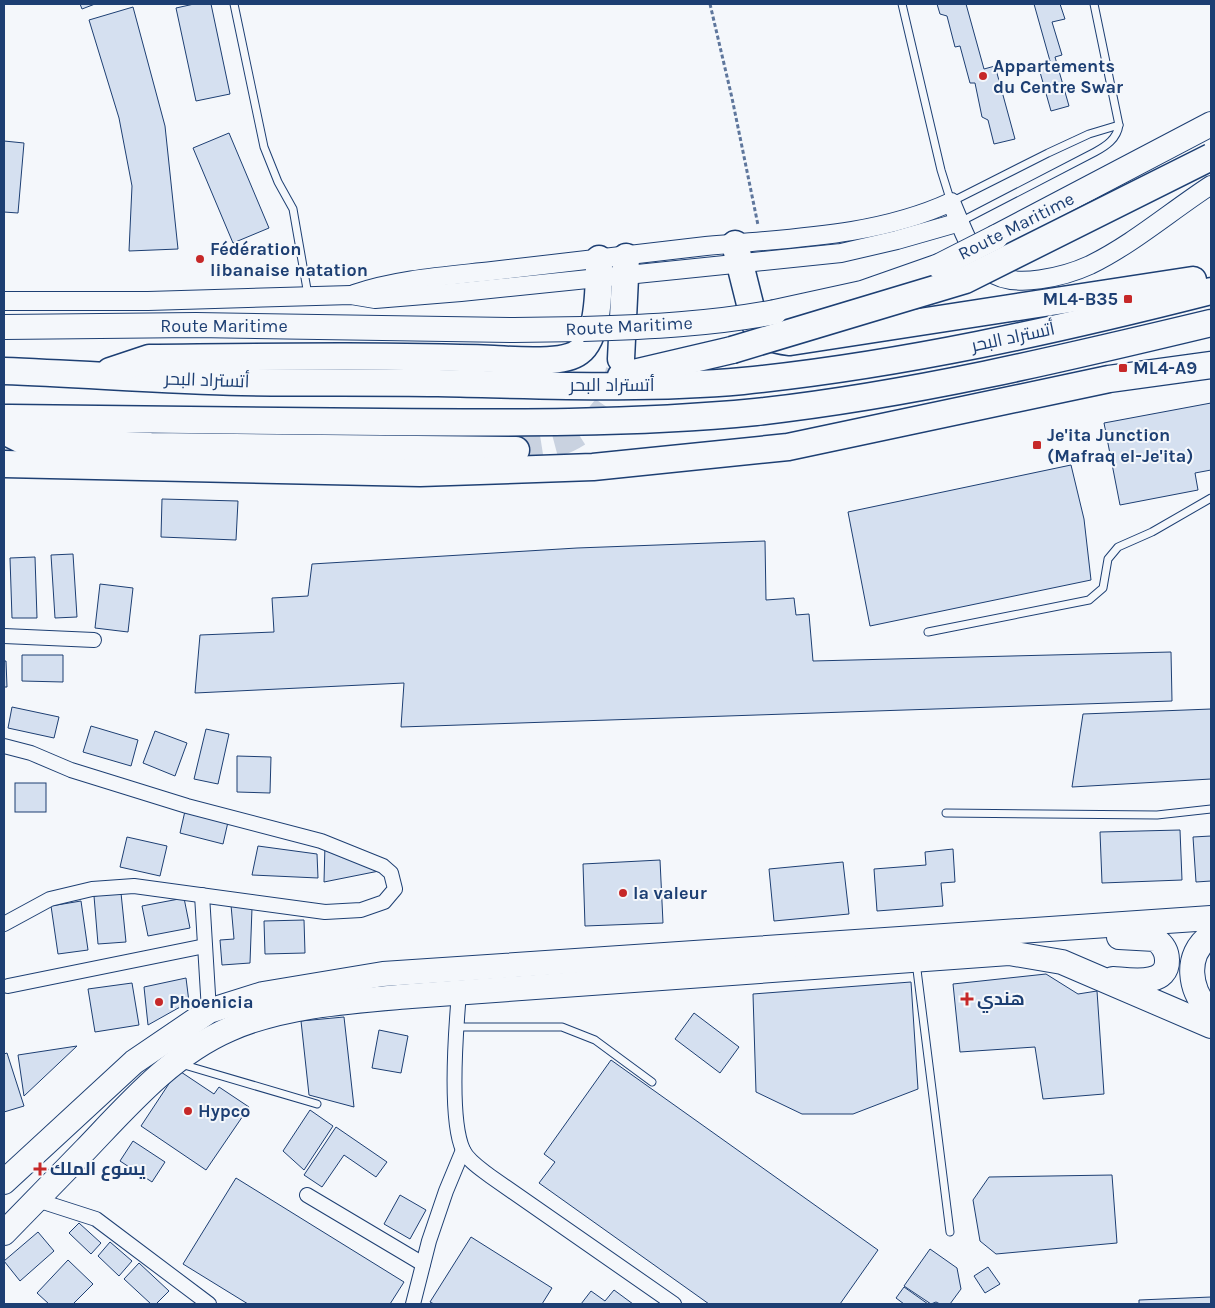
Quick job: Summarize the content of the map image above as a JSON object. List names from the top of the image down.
{
  "streets": {
    "highway": ["Route Maritime", "أتستراد البحر"]
  },
  "places": {
    "other": [
      "Appartements du Centre Swar",
      "Fédération libanaise natation",
      "la valeur",
      "Phoenicia",
      "Hypco"
    ],
    "transit": ["ML4-B35", "ML4-A9", "Je'ita Junction (Mafraq el-Je'ita)"],
    "health": ["هندي", "يسوع الملك"]
  }
}
